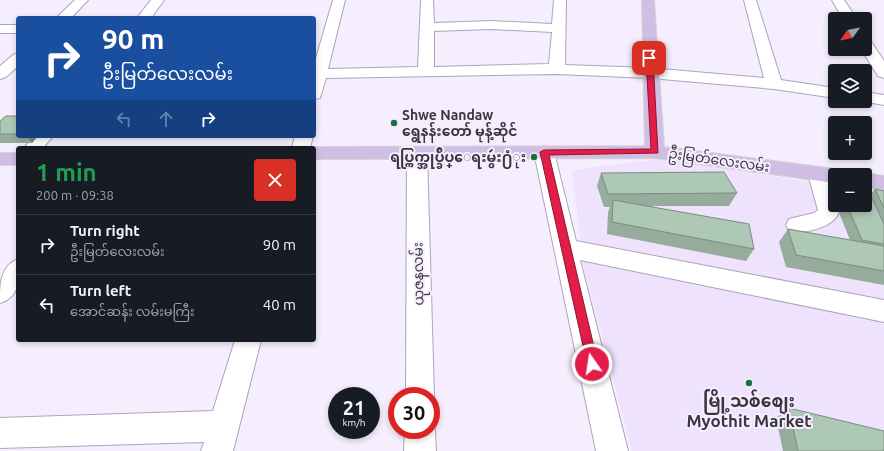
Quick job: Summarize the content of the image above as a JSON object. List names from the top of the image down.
{
  "streets": {
    "main road": ["ဦးမြတ်လေးလမ်း"],
    "street": ["ယုဇနလမ်း"]
  },
  "crossings": [
    ["ဦးမြတ်လေးလမ်း", "ယုဇနလမ်း"]
  ],
  "places": ["Shwe Nandaw ရွေနန်းတော် မုန့်ဆိုင်", "ရပ္ကြက္အုပ္ခ်ဳပ္ေရးမွဴး႐ံုး", "မြို့သစ်စျေး Myothit Market"],
  "north": "bottom left",
  "page": {
    "map_buttons": ["+", "−"],
    "turn": ["90 m", "ဦးမြတ်လေးလမ်း"],
    "heading": ["1 min", "200 m · 09:38"],
    "list": [
      {
        "name": "Turn right",
        "note": "ဦးမြတ်လေးလမ်း",
        "value": "90 m"
      },
      {
        "name": "Turn left",
        "note": "အောင်ဆန်း လမ်းမကြီး",
        "value": "40 m"
      }
    ],
    "speed": "21 km/h",
    "limit": "30"
  }
}
